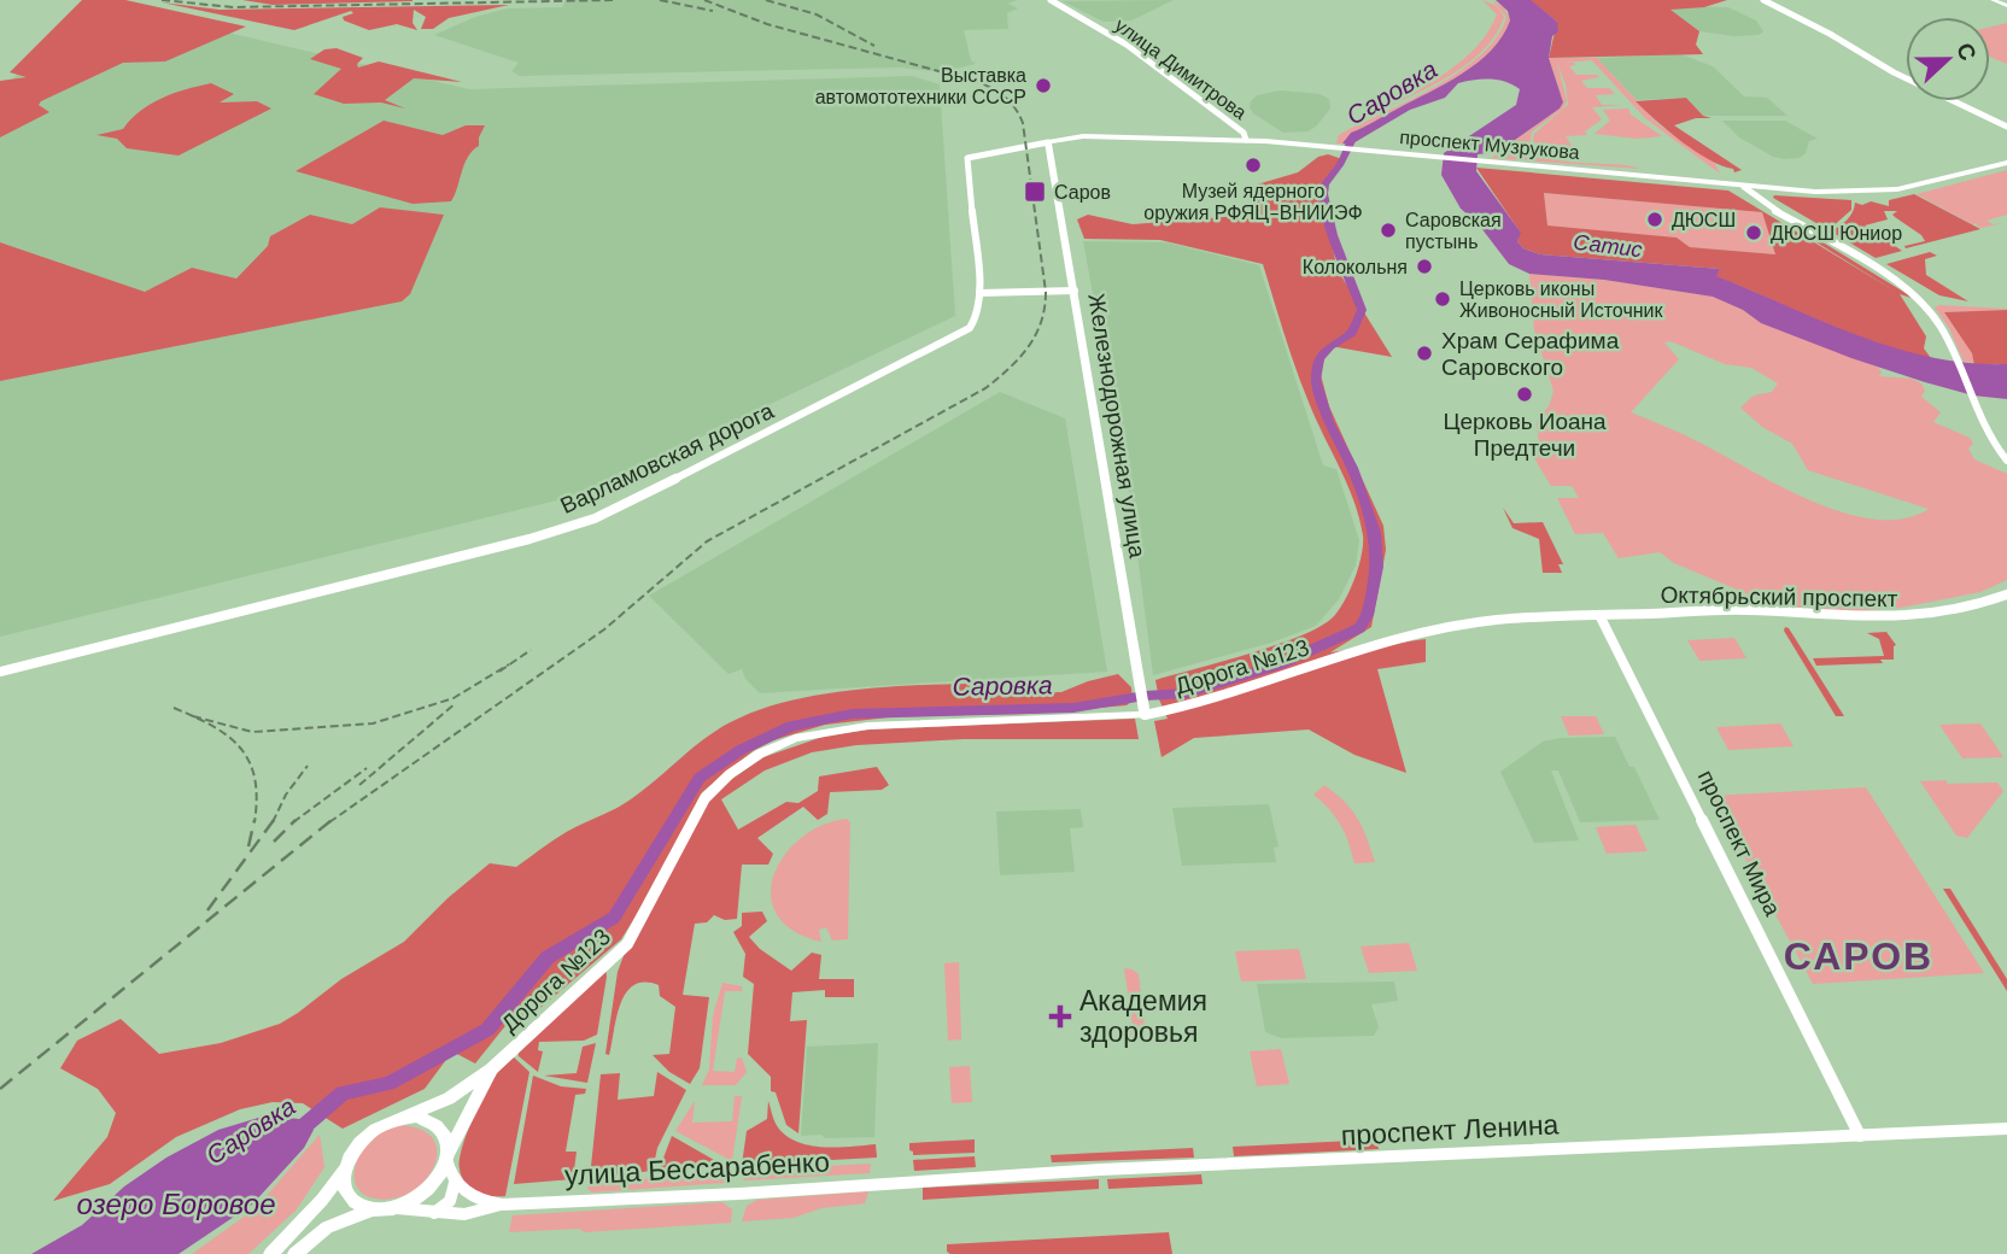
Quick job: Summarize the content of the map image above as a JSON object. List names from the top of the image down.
{
  "streets": {
    "main road": ["проспект Музрукова", "Железнодорожная улица", "Дорога №123"],
    "street": [
      "улица Димитрова",
      "Варламовская дорога",
      "Октябрьский проспект",
      "проспект Мира",
      "проспект Ленина",
      "улица Бессарабенко"
    ]
  },
  "crossings": [
    ["улица Димитрова", "проспект Музрукова"],
    ["проспект Музрукова", "Железнодорожная улица"],
    ["проспект Музрукова", "Варламовская дорога"],
    ["Железнодорожная улица", "Дорога №123"],
    ["Октябрьский проспект", "Дорога №123"],
    ["Октябрьский проспект", "проспект Мира"],
    ["Дорога №123", "проспект Мира"],
    ["Дорога №123", "улица Бессарабенко"],
    ["проспект Мира", "проспект Ленина"],
    ["проспект Ленина", "улица Бессарабенко"]
  ],
  "districts": ["САРОВ"],
  "water": ["Саровка", "Сатис", "озеро Боровое"],
  "places": {
    "other": [
      "Выставка автомототехники СССР",
      "Музей ядерного оружия РФЯЦ-ВНИИЭФ",
      "ДЮСШ",
      "Саровская пустынь",
      "ДЮСШ Юниор",
      "Колокольня",
      "Церковь иконы Живоносный Источник",
      "Храм Серафима Саровского",
      "Церковь Иоана Предтечи"
    ],
    "transit": ["Саров"],
    "health": ["Академия здоровья"]
  },
  "north": "right"
}
